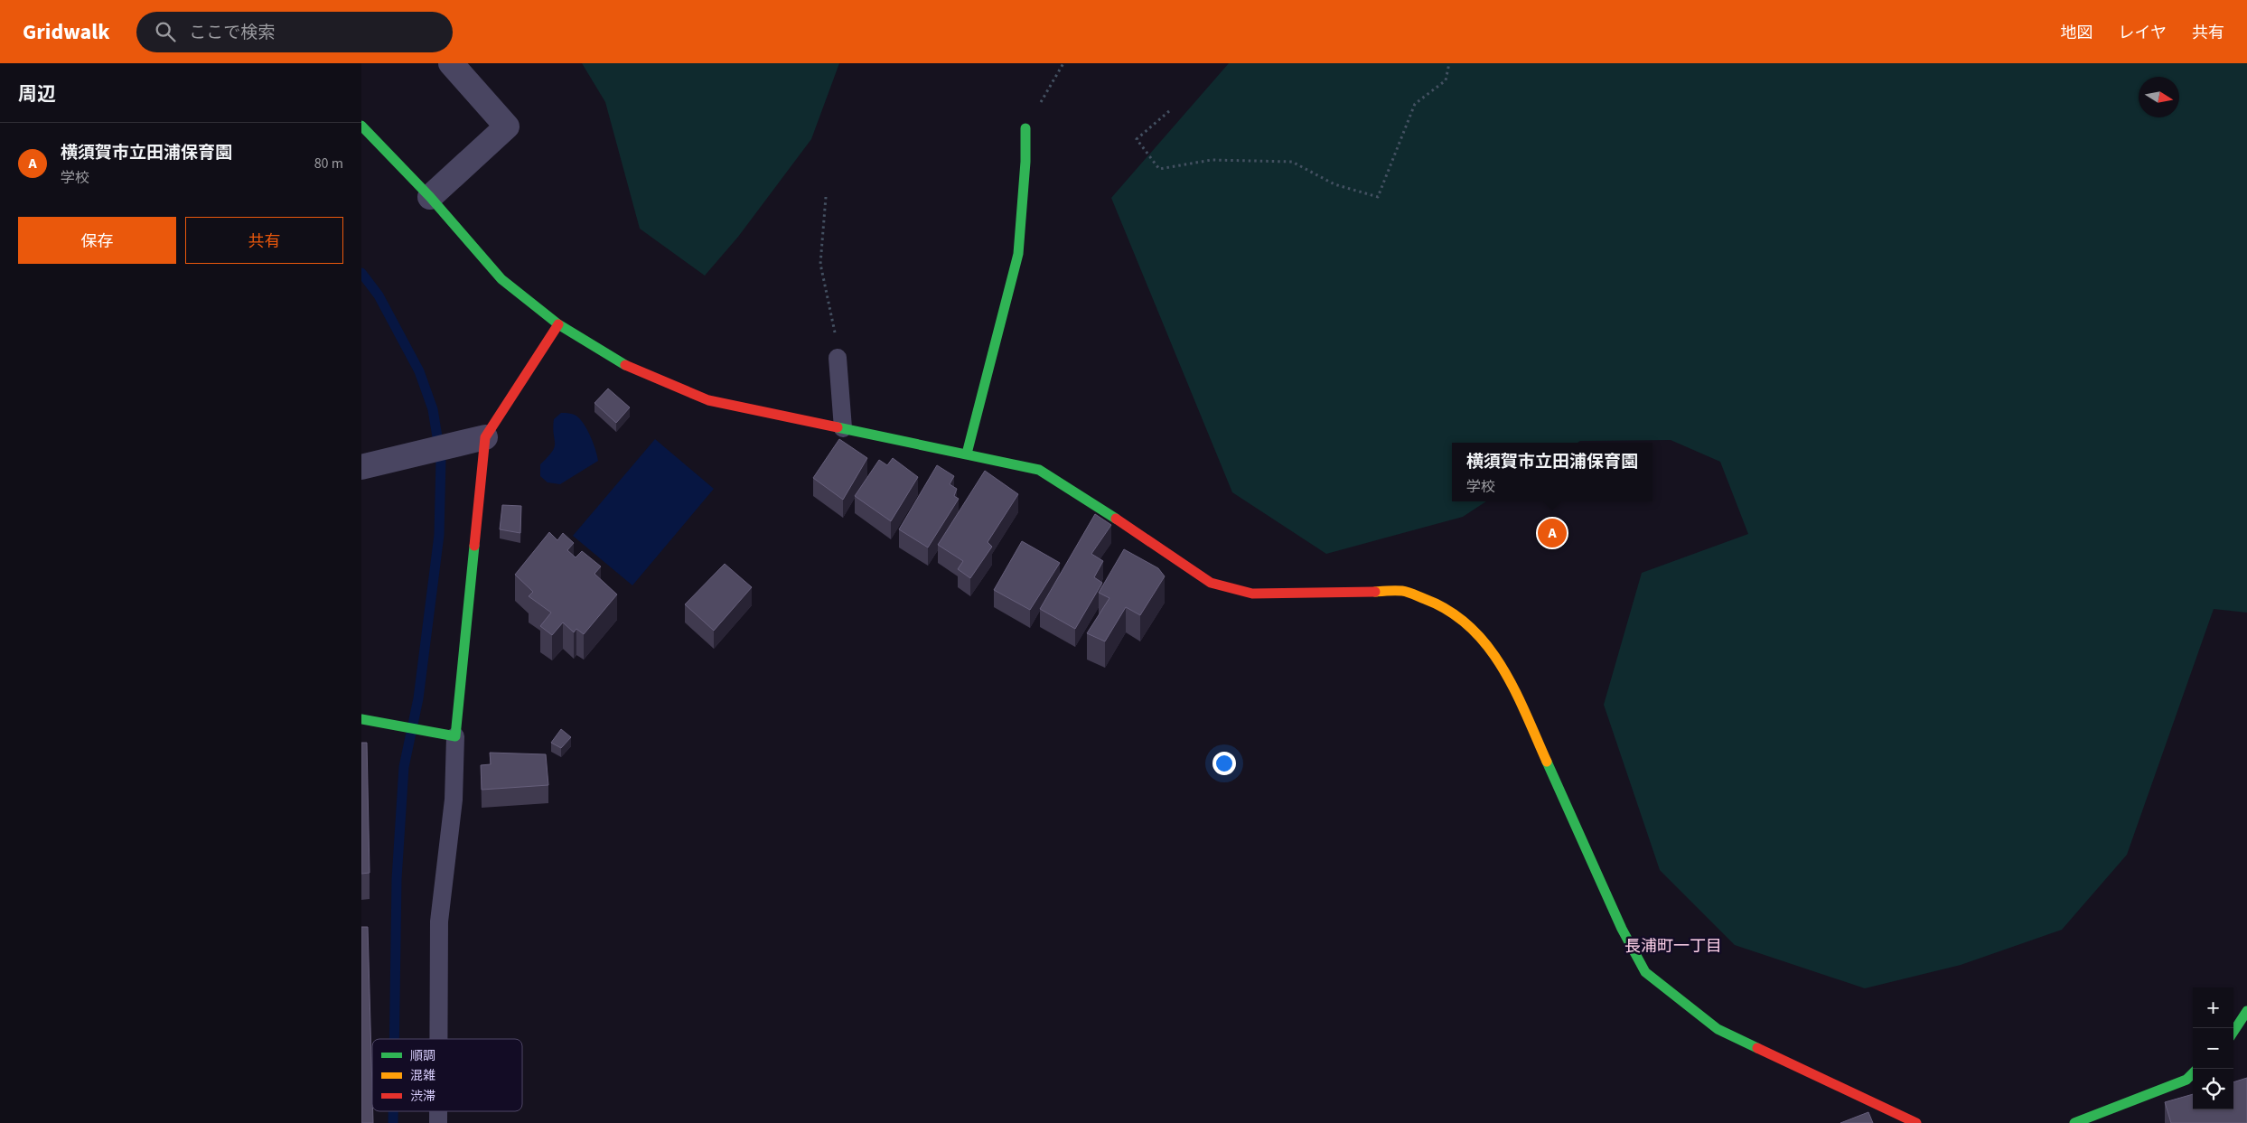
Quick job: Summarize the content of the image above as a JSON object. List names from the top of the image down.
{
  "districts": ["長浦町一丁目"],
  "legend": ["順調", "混雑", "渋滞"],
  "north": "right",
  "page": {
    "header": "Gridwalk",
    "search": "ここで検索",
    "nav": ["地図", "レイヤ", "共有"],
    "heading": "周辺",
    "list": [
      {
        "mark": "A",
        "name": "横須賀市立田浦保育園",
        "note": "学校",
        "value": "80 m"
      }
    ],
    "buttons": ["保存", "共有"],
    "popup": ["横須賀市立田浦保育園", "学校"],
    "pins": "A",
    "map_buttons": ["+", "−"]
  }
}
